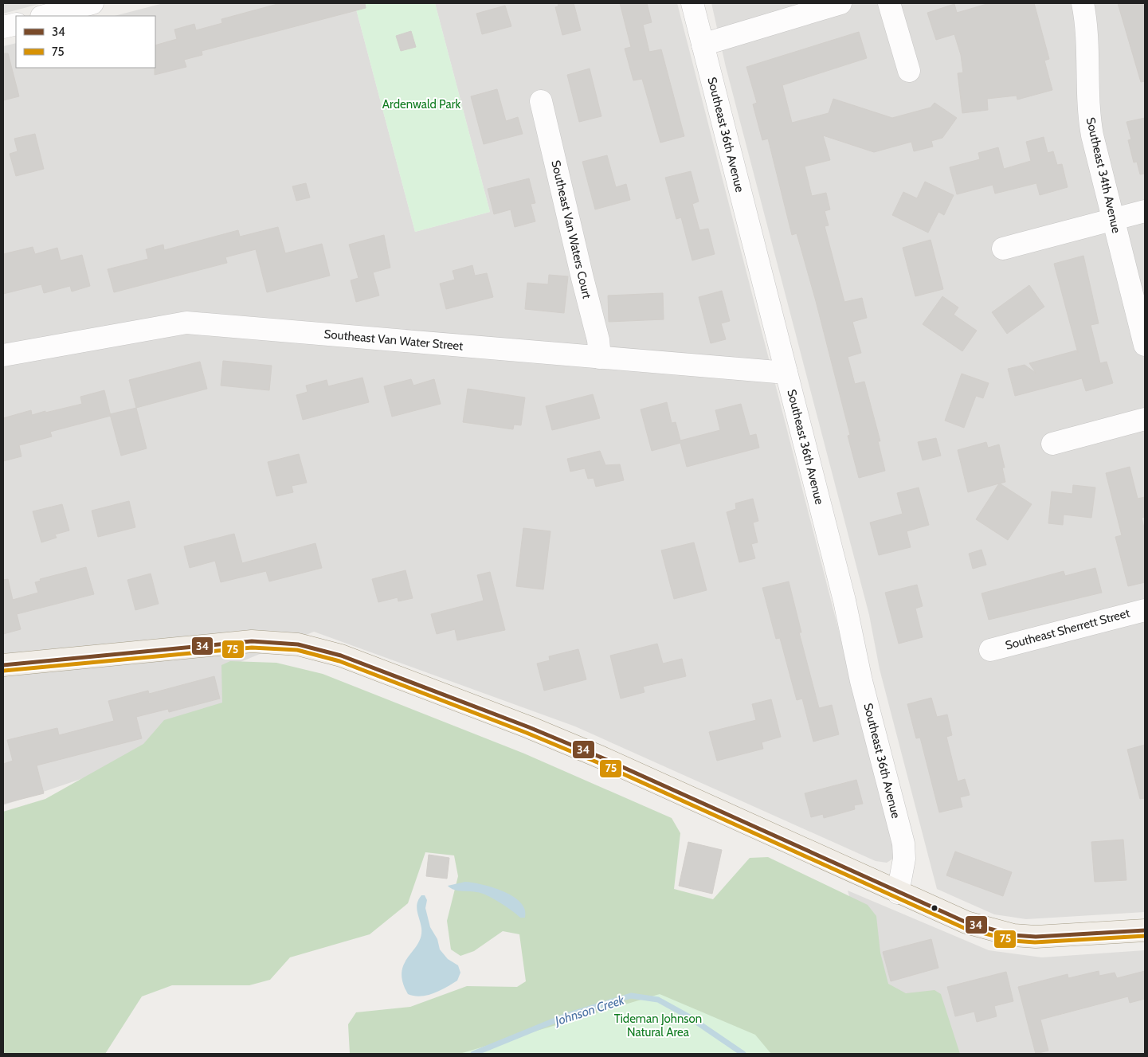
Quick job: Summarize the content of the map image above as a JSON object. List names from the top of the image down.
{
  "streets": {
    "street": [
      "Southeast 36th Avenue",
      "Southeast 34th Avenue",
      "Southeast Van Waters Court",
      "Southeast Van Water Street",
      "Southeast Sherrett Street"
    ]
  },
  "crossings": [
    ["Southeast 36th Avenue", "Southeast Van Water Street"],
    ["Southeast Van Waters Court", "Southeast Van Water Street"]
  ],
  "water": ["Johnson Creek"],
  "parks": ["Ardenwald Park", "Tideman Johnson Natural Area"],
  "lines": ["transit line 34", "transit line 75"],
  "legend": ["34", "75"]
}
